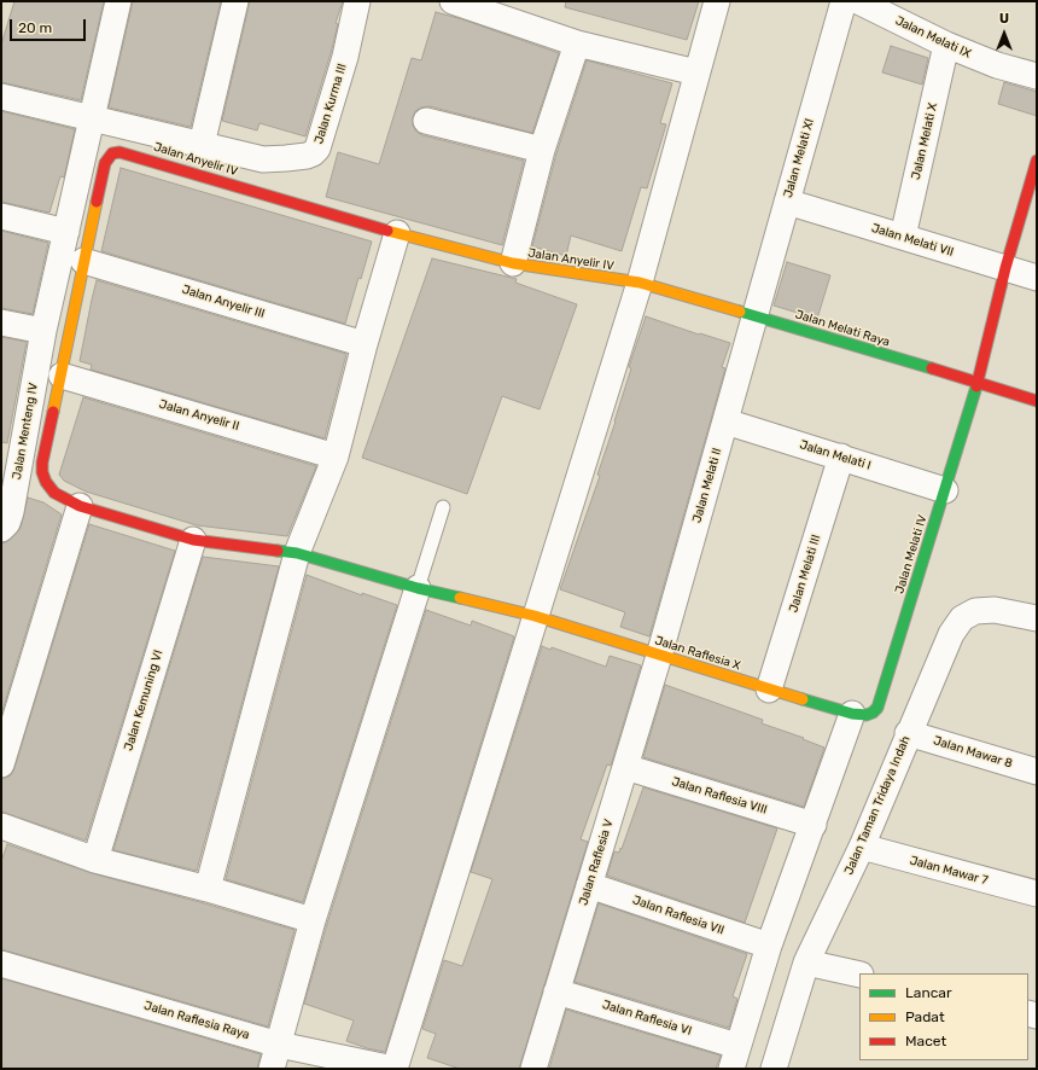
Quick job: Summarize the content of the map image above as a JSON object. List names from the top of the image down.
{
  "streets": {
    "street": [
      "Jalan Melati IX",
      "Jalan Kurma III",
      "Jalan Melati X",
      "Jalan Melati XI",
      "Jalan Anyelir IV",
      "Jalan Melati VII",
      "Jalan Anyelir III",
      "Jalan Melati Raya",
      "Jalan Anyelir II",
      "Jalan Menteng IV",
      "Jalan Melati I",
      "Jalan Melati II",
      "Jalan Melati IV",
      "Jalan Melati III",
      "Jalan Raflesia X",
      "Jalan Kemuning VI",
      "Jalan Mawar 8",
      "Jalan Raflesia VIII",
      "Jalan Taman Tridaya Indah",
      "Jalan Raflesia V",
      "Jalan Mawar 7",
      "Jalan Raflesia VII",
      "Jalan Raflesia VI",
      "Jalan Raflesia Raya"
    ]
  },
  "crossings": [
    ["Jalan Melati IX", "Jalan Melati X"],
    ["Jalan Kurma III", "Jalan Menteng IV"],
    ["Jalan Melati X", "Jalan Melati VII"],
    ["Jalan Melati XI", "Jalan Melati VII"],
    ["Jalan Melati XI", "Jalan Melati Raya"],
    ["Jalan Melati XI", "Jalan Melati II"],
    ["Jalan Anyelir IV", "Jalan Anyelir III"],
    ["Jalan Anyelir IV", "Jalan Melati Raya"],
    ["Jalan Anyelir IV", "Jalan Anyelir II"],
    ["Jalan Anyelir IV", "Jalan Raflesia X"],
    ["Jalan Anyelir IV", "Jalan Kemuning VI"],
    ["Jalan Melati VII", "Jalan Melati IV"],
    ["Jalan Melati Raya", "Jalan Melati II"],
    ["Jalan Melati Raya", "Jalan Melati IV"],
    ["Jalan Melati I", "Jalan Melati II"],
    ["Jalan Melati I", "Jalan Melati IV"],
    ["Jalan Melati I", "Jalan Melati III"],
    ["Jalan Melati II", "Jalan Raflesia X"],
    ["Jalan Melati II", "Jalan Raflesia V"],
    ["Jalan Melati IV", "Jalan Raflesia X"],
    ["Jalan Melati III", "Jalan Raflesia X"],
    ["Jalan Raflesia X", "Jalan Raflesia V"],
    ["Jalan Mawar 8", "Jalan Taman Tridaya Indah"],
    ["Jalan Raflesia VIII", "Jalan Raflesia V"],
    ["Jalan Taman Tridaya Indah", "Jalan Mawar 7"],
    ["Jalan Raflesia V", "Jalan Raflesia VII"],
    ["Jalan Raflesia V", "Jalan Raflesia VI"]
  ],
  "legend": ["Lancar", "Padat", "Macet"],
  "scale_bar": "20 m",
  "north": "top"
}
